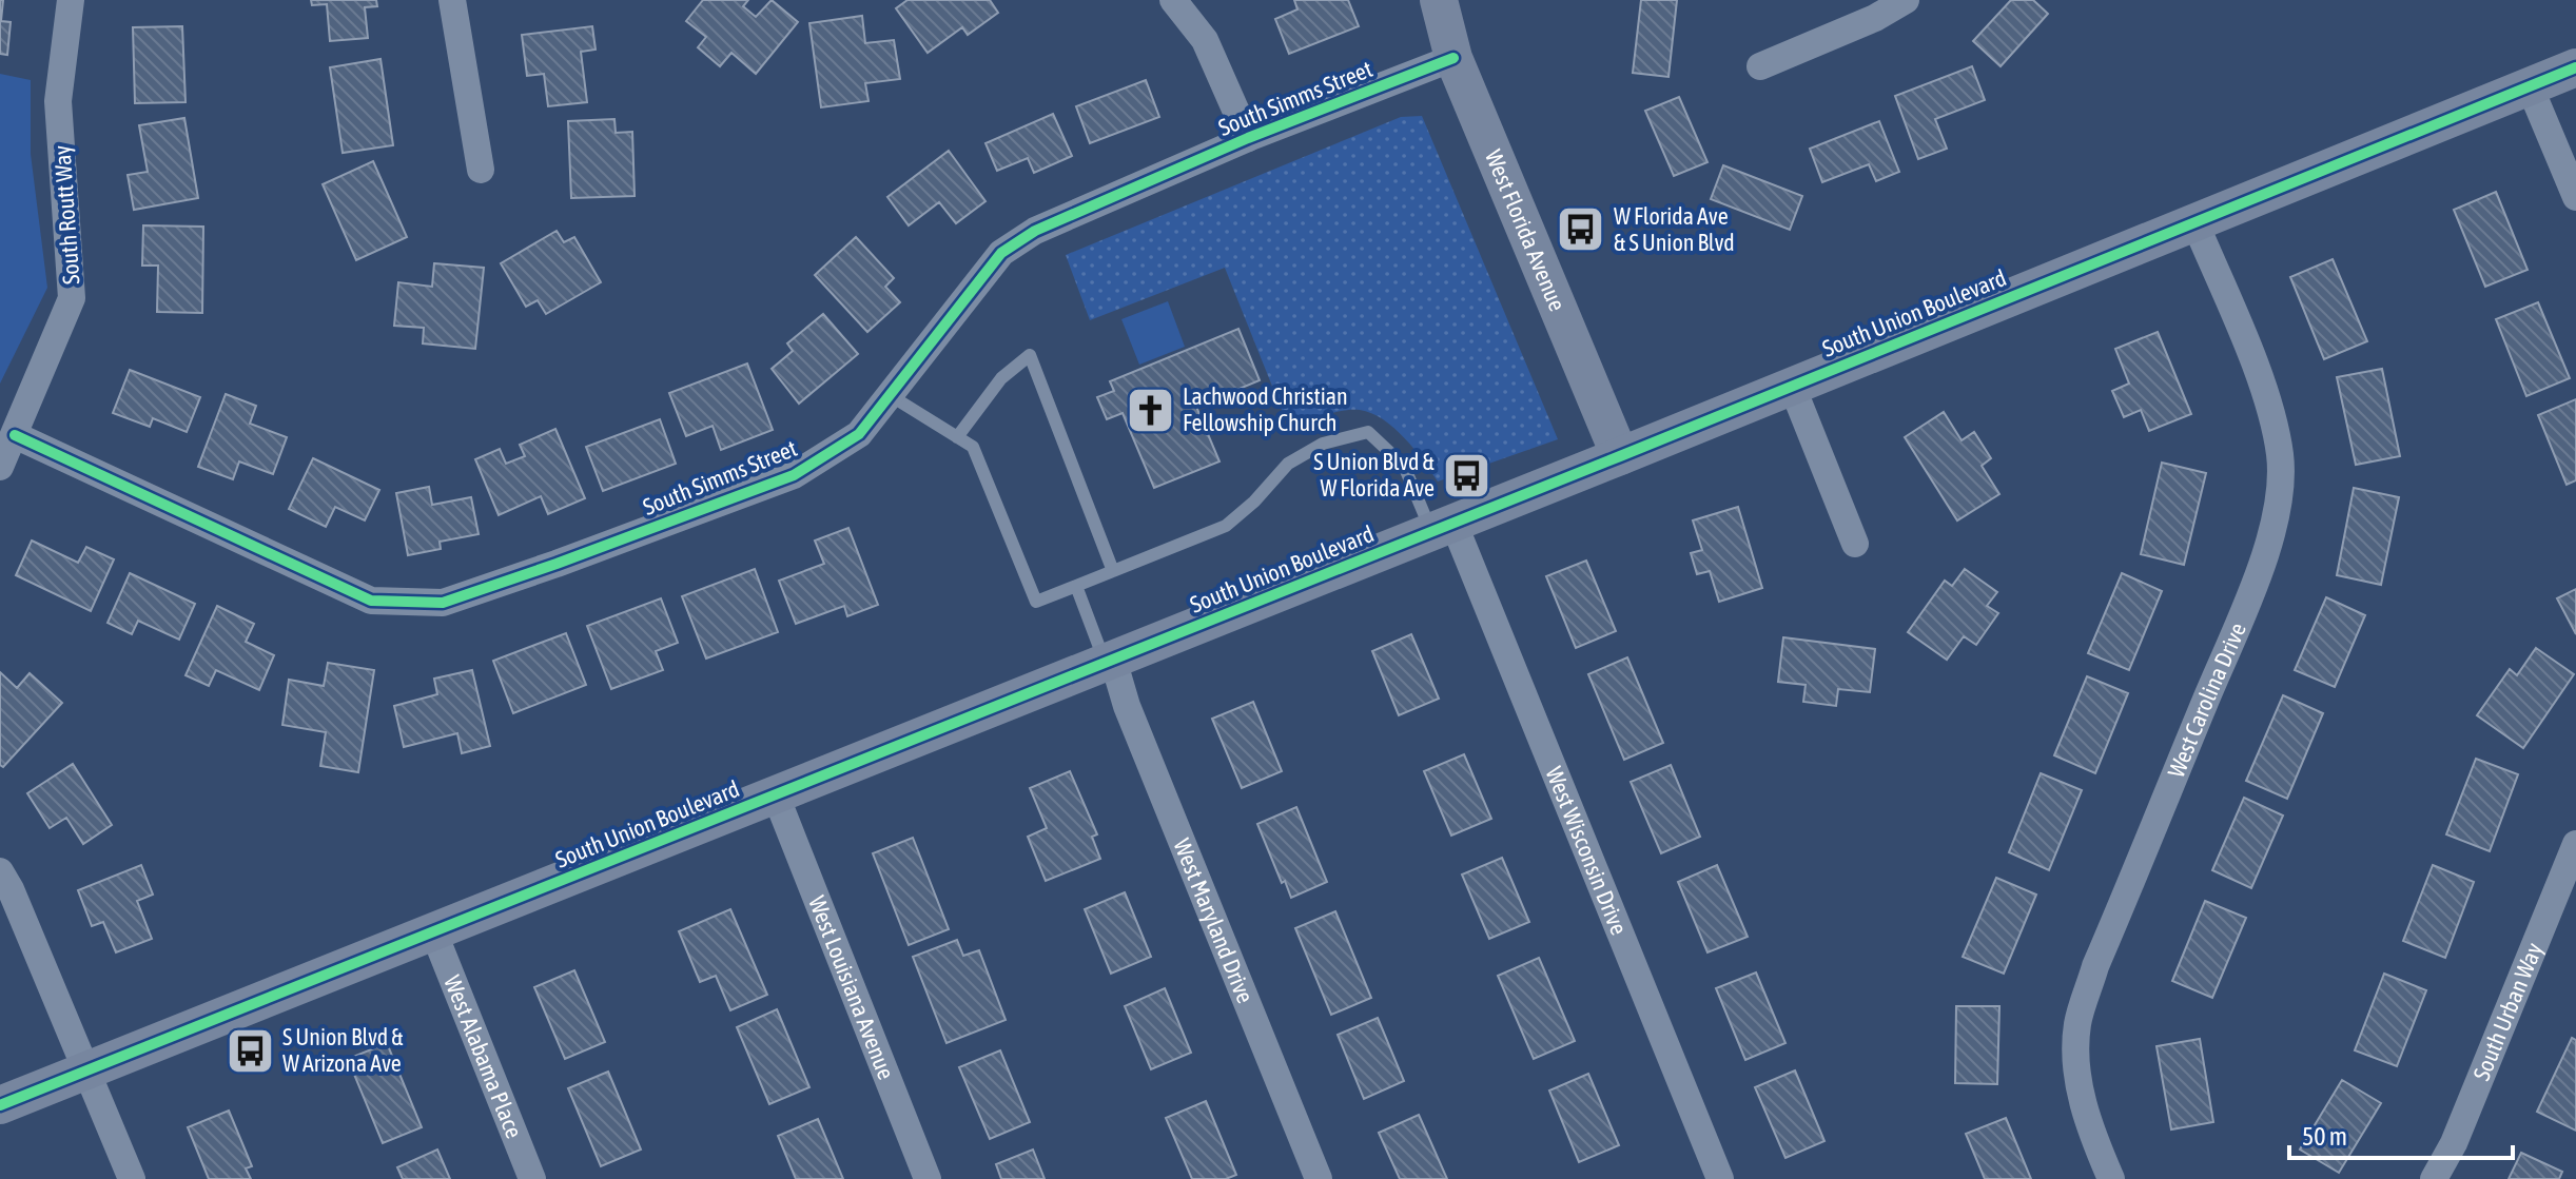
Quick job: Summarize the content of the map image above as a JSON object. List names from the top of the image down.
{
  "streets": {
    "main road": ["West Florida Avenue", "South Union Boulevard"],
    "street": [
      "South Simms Street",
      "South Routt Way",
      "West Carolina Drive",
      "West Wisconsin Drive",
      "West Maryland Drive",
      "West Louisiana Avenue",
      "South Urban Way",
      "West Alabama Place"
    ]
  },
  "crossings": [
    ["South Simms Street", "South Routt Way"],
    ["South Simms Street", "West Florida Avenue"],
    ["West Florida Avenue", "South Union Boulevard"],
    ["South Union Boulevard", "West Carolina Drive"],
    ["South Union Boulevard", "West Wisconsin Drive"],
    ["South Union Boulevard", "West Maryland Drive"],
    ["South Union Boulevard", "West Louisiana Avenue"],
    ["South Union Boulevard", "West Alabama Place"]
  ],
  "places": {
    "bus stop": ["W Florida Ave & S Union Blvd", "S Union Blvd & W Florida Ave", "S Union Blvd & W Arizona Ave"],
    "church": ["Lachwood Christian Fellowship Church"]
  },
  "scale_bar": "50 m"
}
